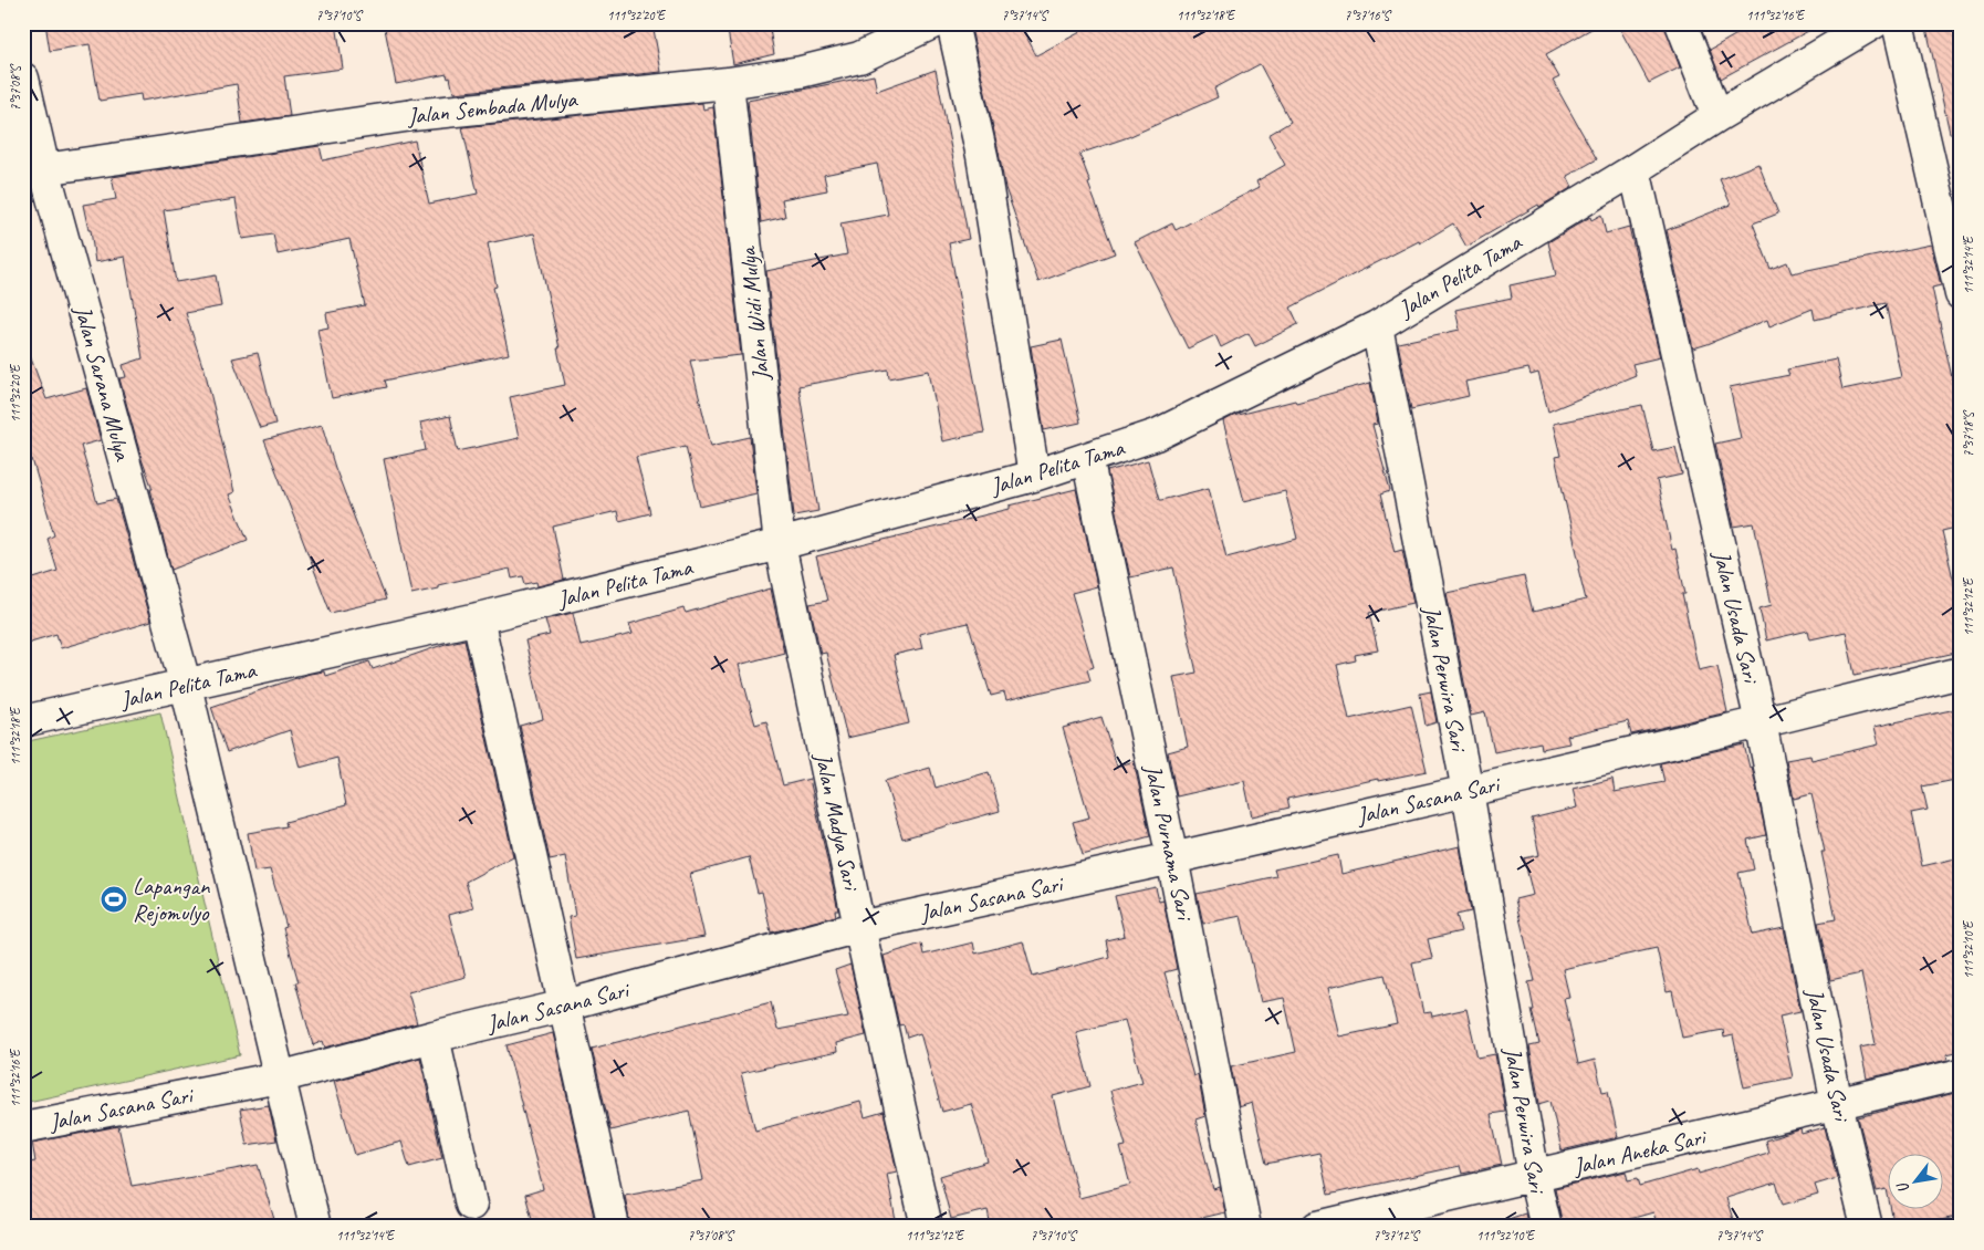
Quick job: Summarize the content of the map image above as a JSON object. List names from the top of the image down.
{
  "streets": {
    "street": [
      "Jalan Sembada Mulya",
      "Jalan Pelita Tama",
      "Jalan Widi Mulya",
      "Jalan Sarana Mulya",
      "Jalan Usada Sari",
      "Jalan Perwira Sari",
      "Jalan Sasana Sari",
      "Jalan Madya Sari",
      "Jalan Purnama Sari",
      "Jalan Aneka Sari"
    ]
  },
  "crossings": [
    ["Jalan Sembada Mulya", "Jalan Widi Mulya"],
    ["Jalan Sembada Mulya", "Jalan Sarana Mulya"],
    ["Jalan Pelita Tama", "Jalan Widi Mulya"],
    ["Jalan Pelita Tama", "Jalan Sarana Mulya"],
    ["Jalan Pelita Tama", "Jalan Usada Sari"],
    ["Jalan Pelita Tama", "Jalan Perwira Sari"],
    ["Jalan Pelita Tama", "Jalan Madya Sari"],
    ["Jalan Pelita Tama", "Jalan Purnama Sari"],
    ["Jalan Widi Mulya", "Jalan Madya Sari"],
    ["Jalan Sarana Mulya", "Jalan Sasana Sari"],
    ["Jalan Usada Sari", "Jalan Sasana Sari"],
    ["Jalan Usada Sari", "Jalan Aneka Sari"],
    ["Jalan Perwira Sari", "Jalan Sasana Sari"],
    ["Jalan Perwira Sari", "Jalan Aneka Sari"],
    ["Jalan Sasana Sari", "Jalan Madya Sari"],
    ["Jalan Sasana Sari", "Jalan Purnama Sari"]
  ],
  "places": {
    "sports": ["Lapangan Rejomulyo"]
  },
  "north": "bottom left",
  "coordinates": [
    "7°37'10\"S",
    "111°32'20\"E",
    "7°37'14\"S",
    "111°32'18\"E",
    "7°37'16\"S",
    "111°32'16\"E",
    "7°37'08\"S",
    "111°32'14\"E",
    "7°37'18\"S",
    "111°32'12\"E",
    "111°32'10\"E",
    "7°37'12\"S"
  ]
}
